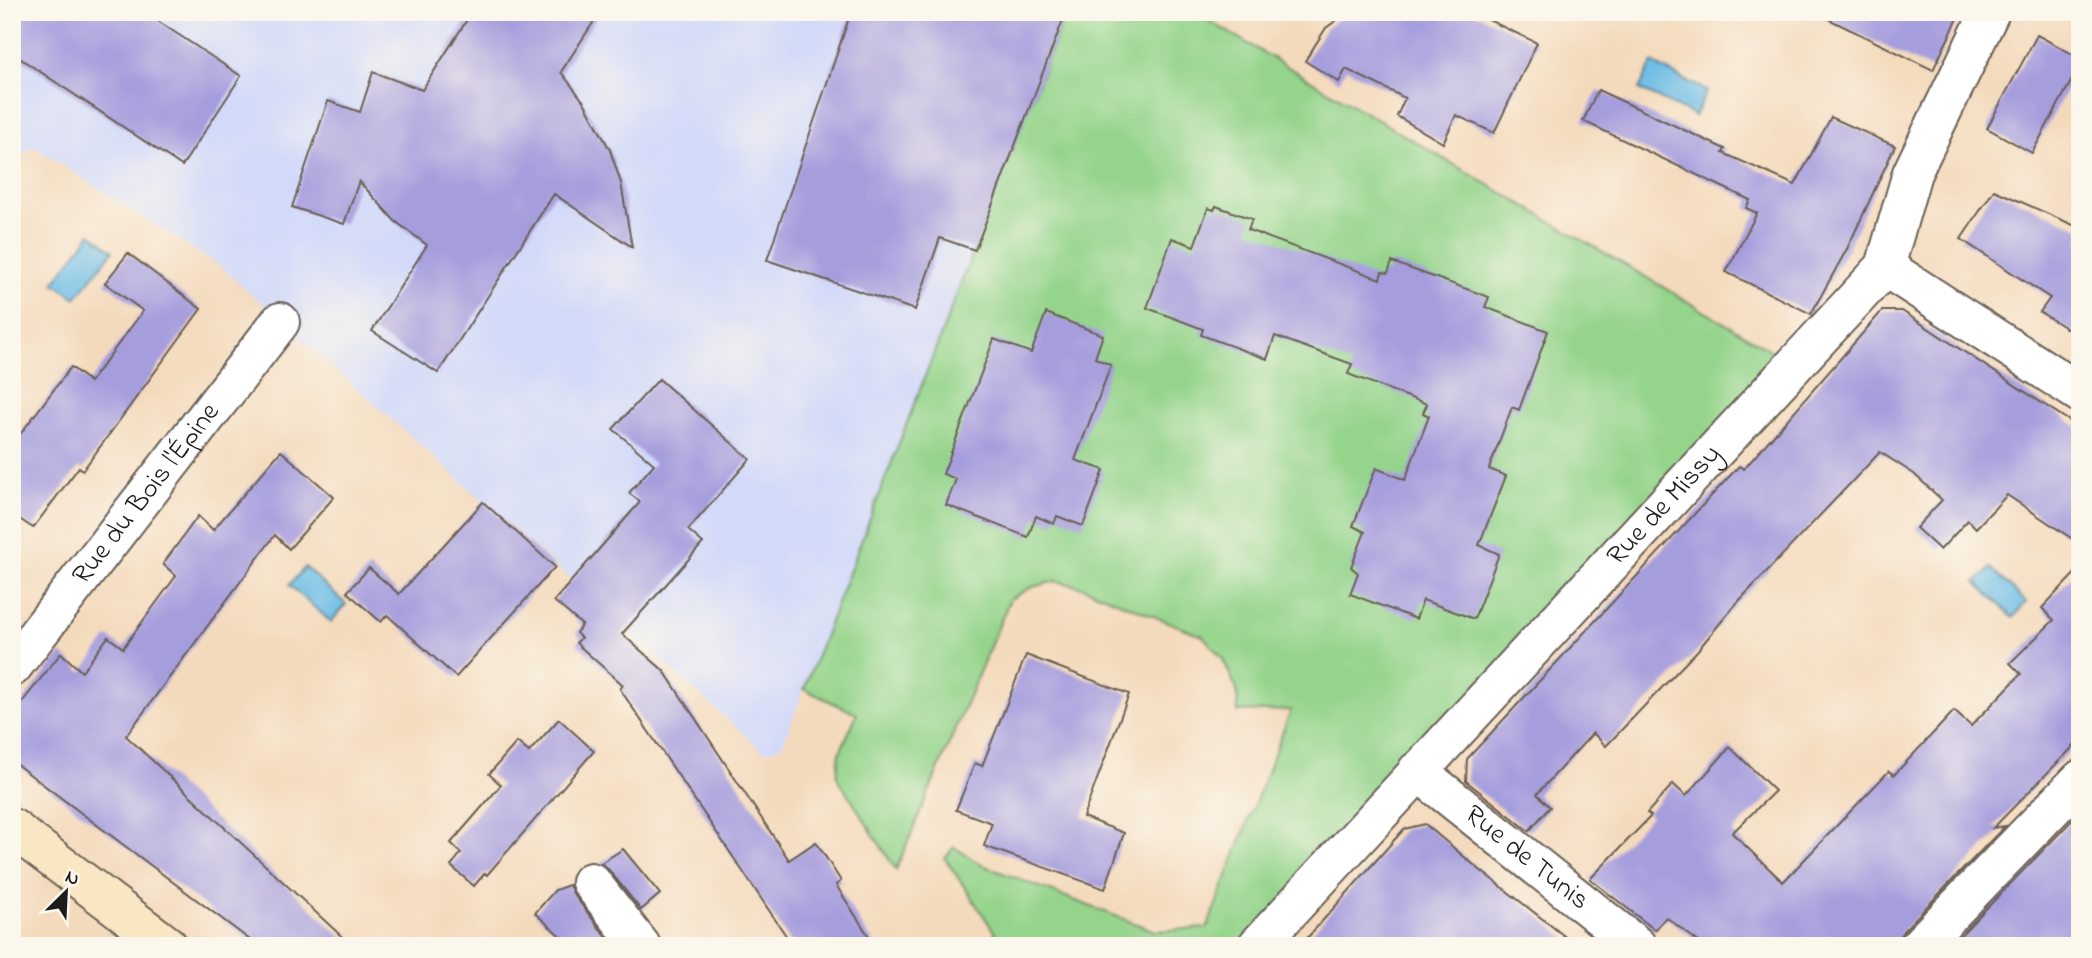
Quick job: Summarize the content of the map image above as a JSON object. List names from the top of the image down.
{
  "streets": {
    "street": ["Rue du Bois l'Épine", "Rue de Missy", "Rue de Tunis"]
  },
  "crossings": [
    ["Rue de Missy", "Rue de Tunis"]
  ],
  "north": "top right"
}
